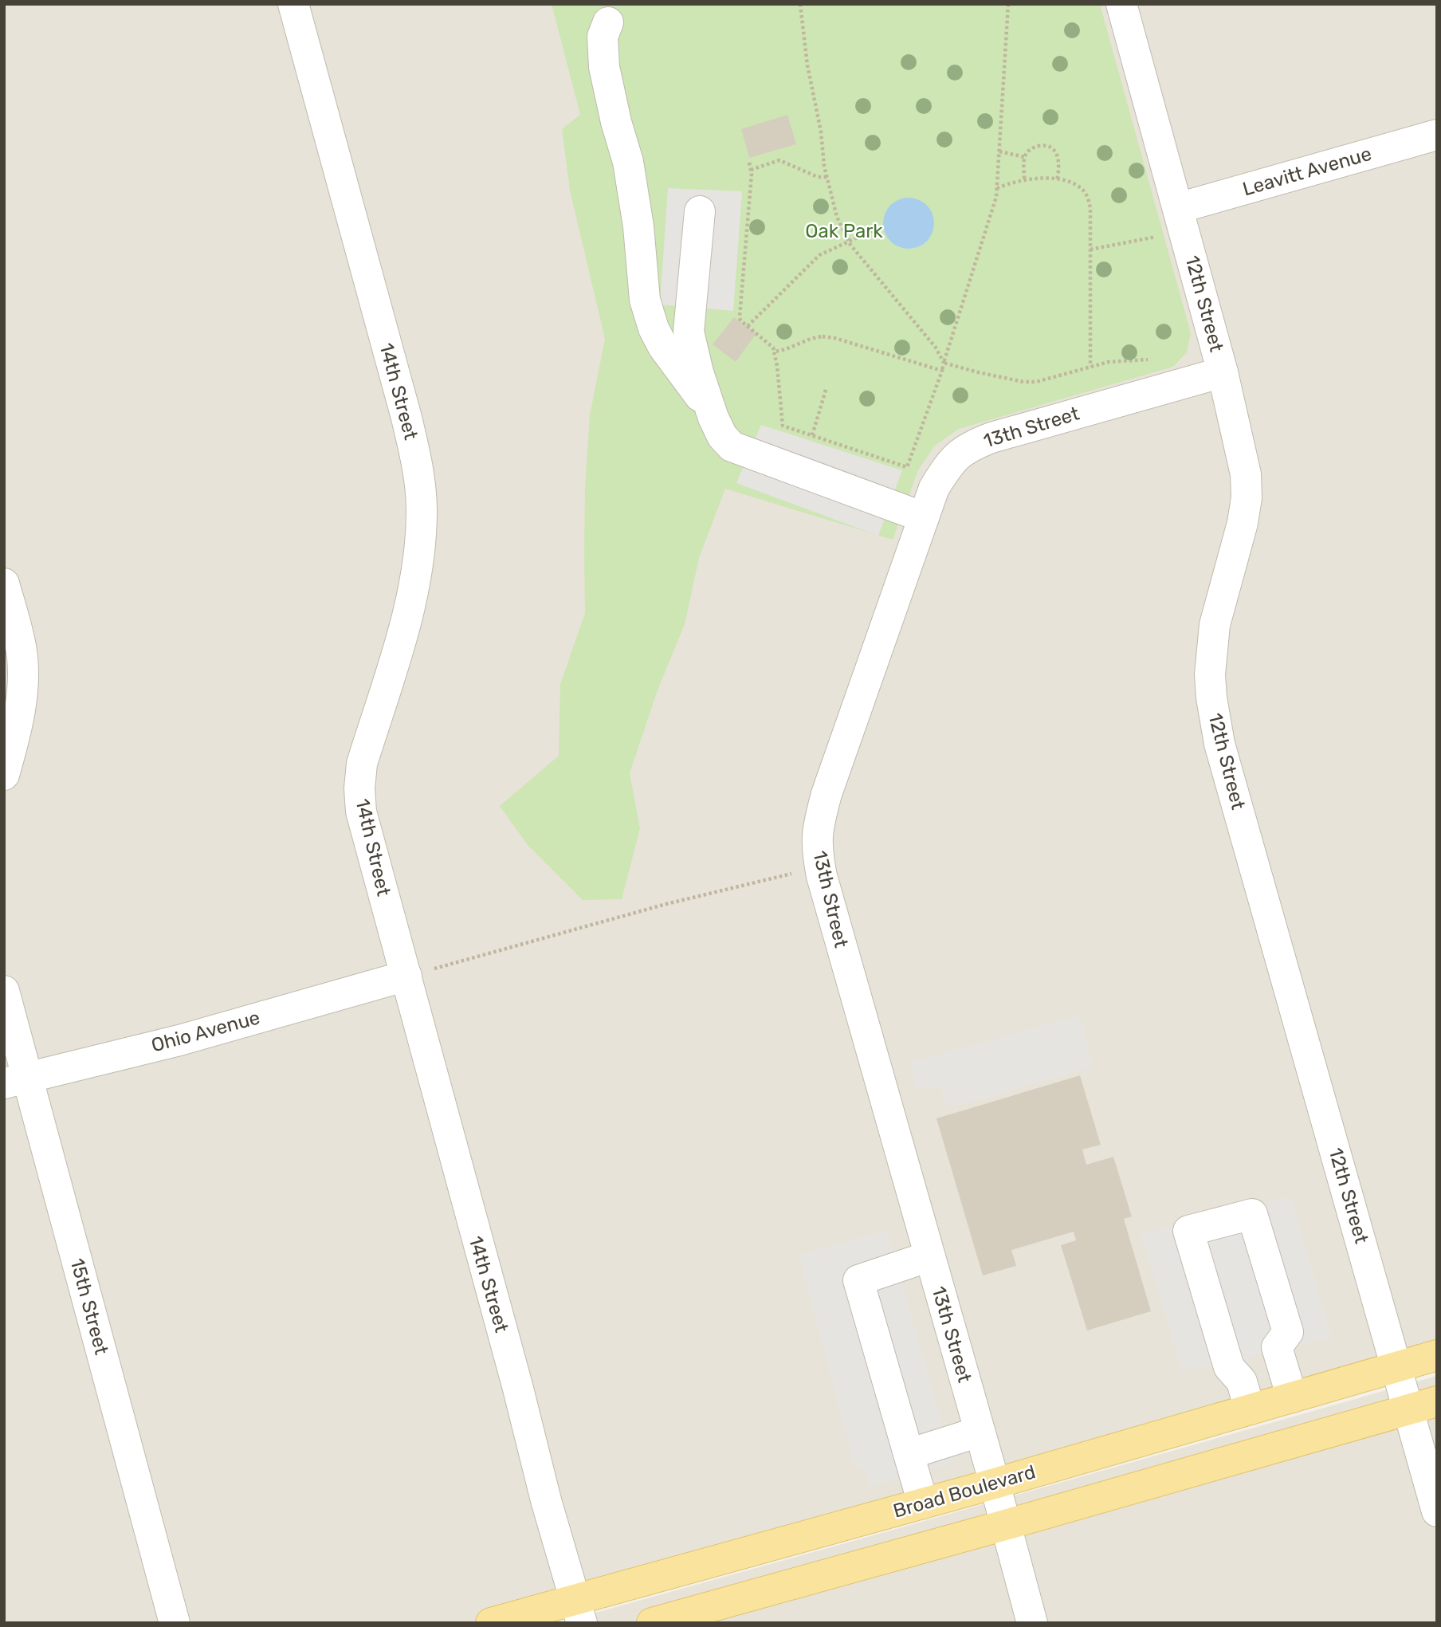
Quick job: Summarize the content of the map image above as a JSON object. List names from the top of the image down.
{
  "streets": {
    "main road": ["Broad Boulevard"],
    "street": [
      "Leavitt Avenue",
      "12th Street",
      "14th Street",
      "13th Street",
      "Ohio Avenue",
      "15th Street"
    ]
  },
  "crossings": [
    ["Leavitt Avenue", "12th Street"],
    ["12th Street", "13th Street"],
    ["12th Street", "Broad Boulevard"],
    ["14th Street", "Ohio Avenue"],
    ["14th Street", "Broad Boulevard"],
    ["13th Street", "Broad Boulevard"],
    ["Ohio Avenue", "15th Street"]
  ],
  "parks": ["Oak Park"]
}
